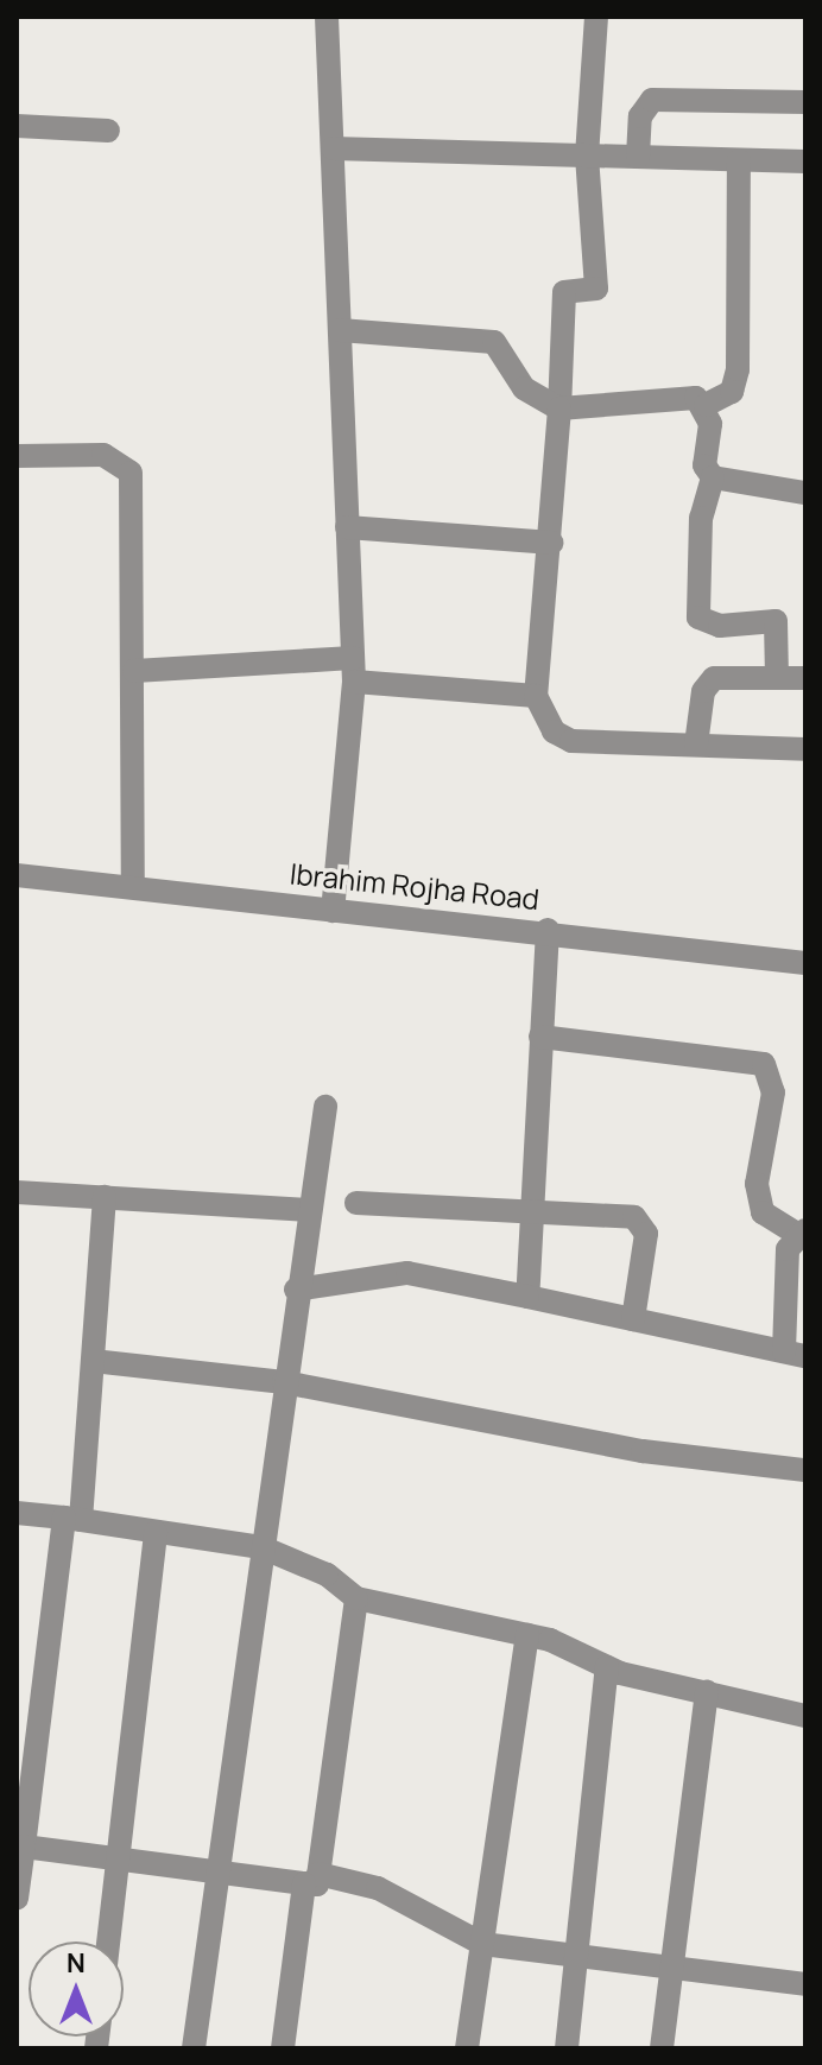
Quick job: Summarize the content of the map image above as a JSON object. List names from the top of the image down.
{
  "streets": {
    "street": ["Ibrahim Rojha Road"]
  },
  "north": "top"
}
